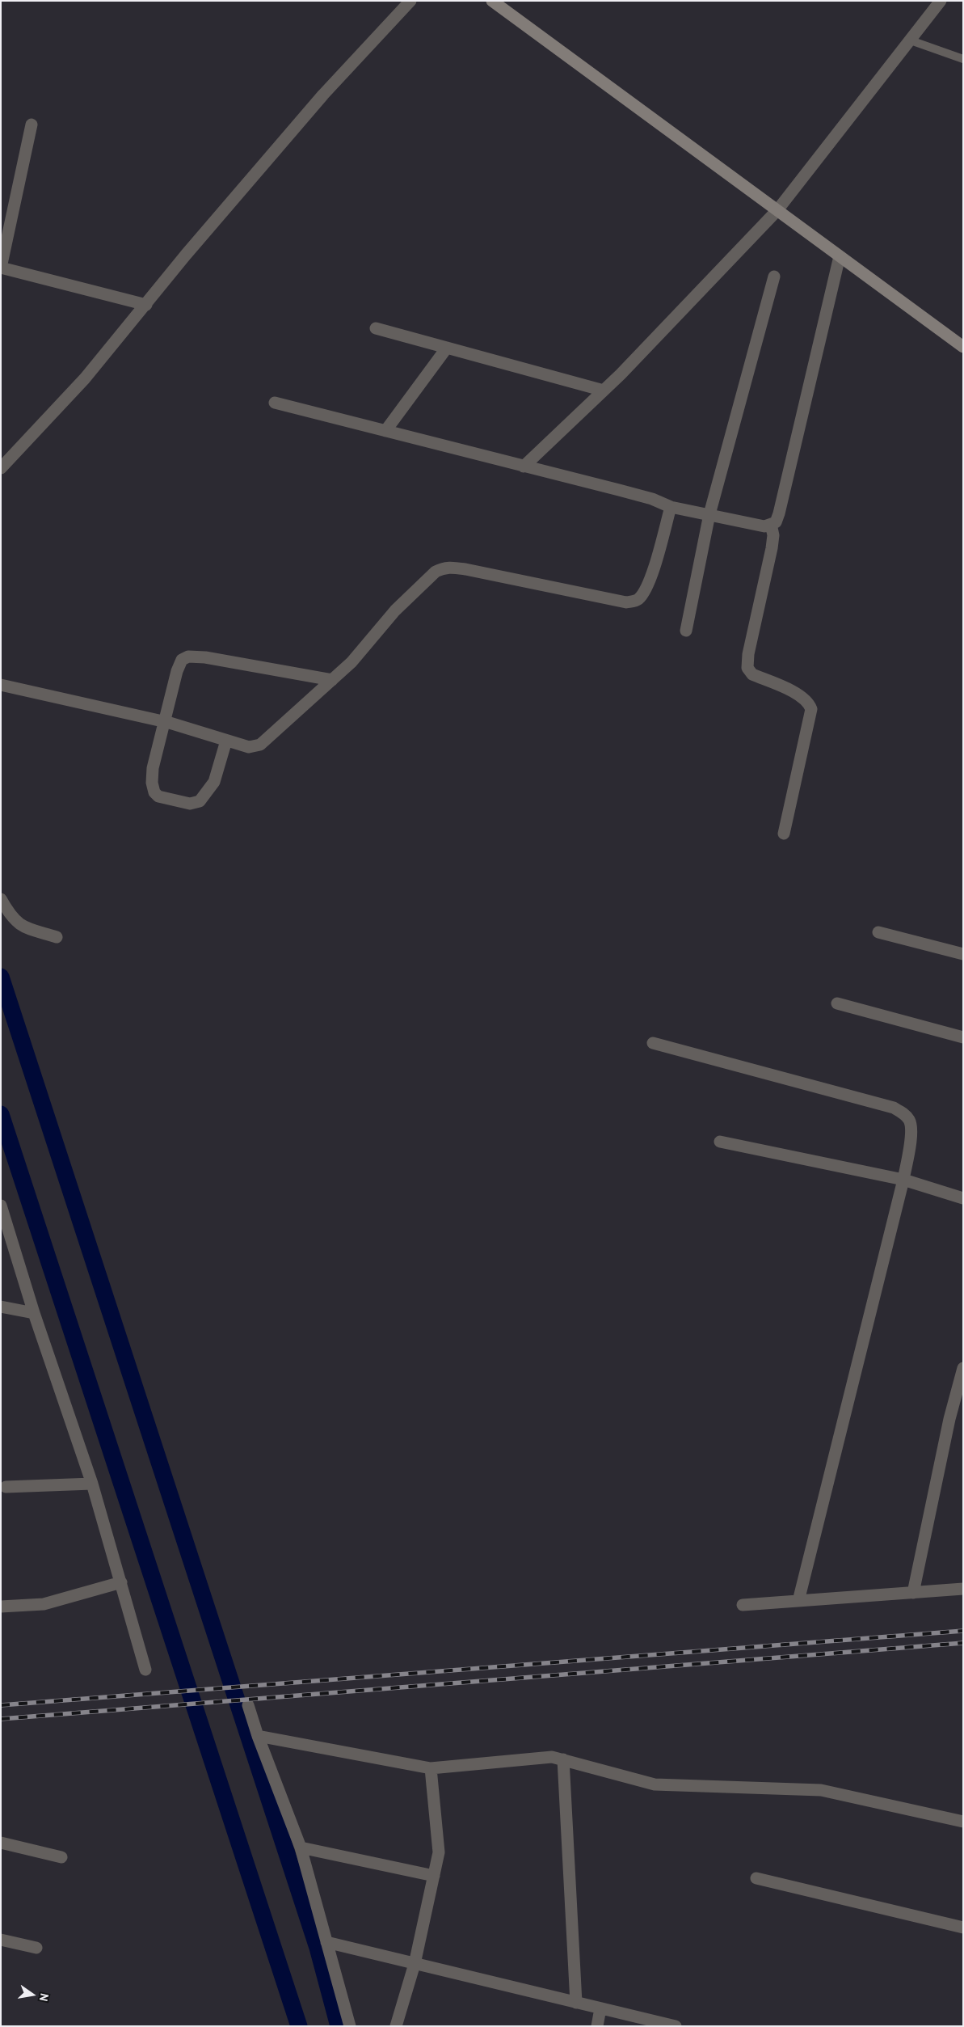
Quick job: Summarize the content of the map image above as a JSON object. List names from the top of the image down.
{
  "north": "right"
}
